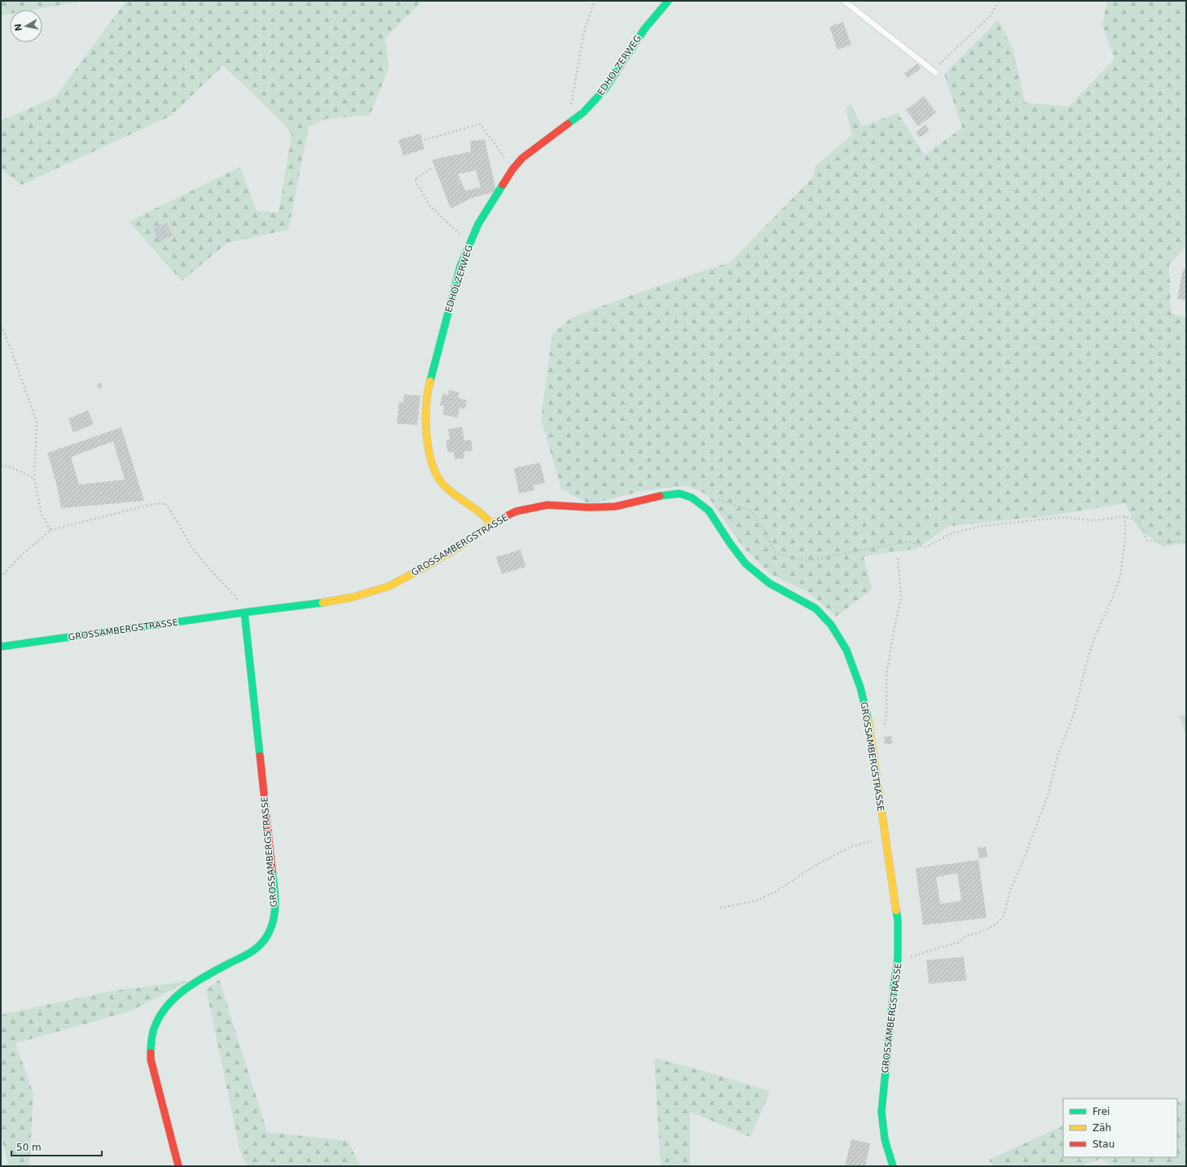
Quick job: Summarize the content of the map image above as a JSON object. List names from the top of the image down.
{
  "streets": {
    "street": ["EDHOLZERWEG", "GROSSAMBERGSTRASSE"]
  },
  "crossings": [
    ["EDHOLZERWEG", "GROSSAMBERGSTRASSE"]
  ],
  "legend": ["Frei", "Zäh", "Stau"],
  "scale_bar": "50 m",
  "north": "left"
}
